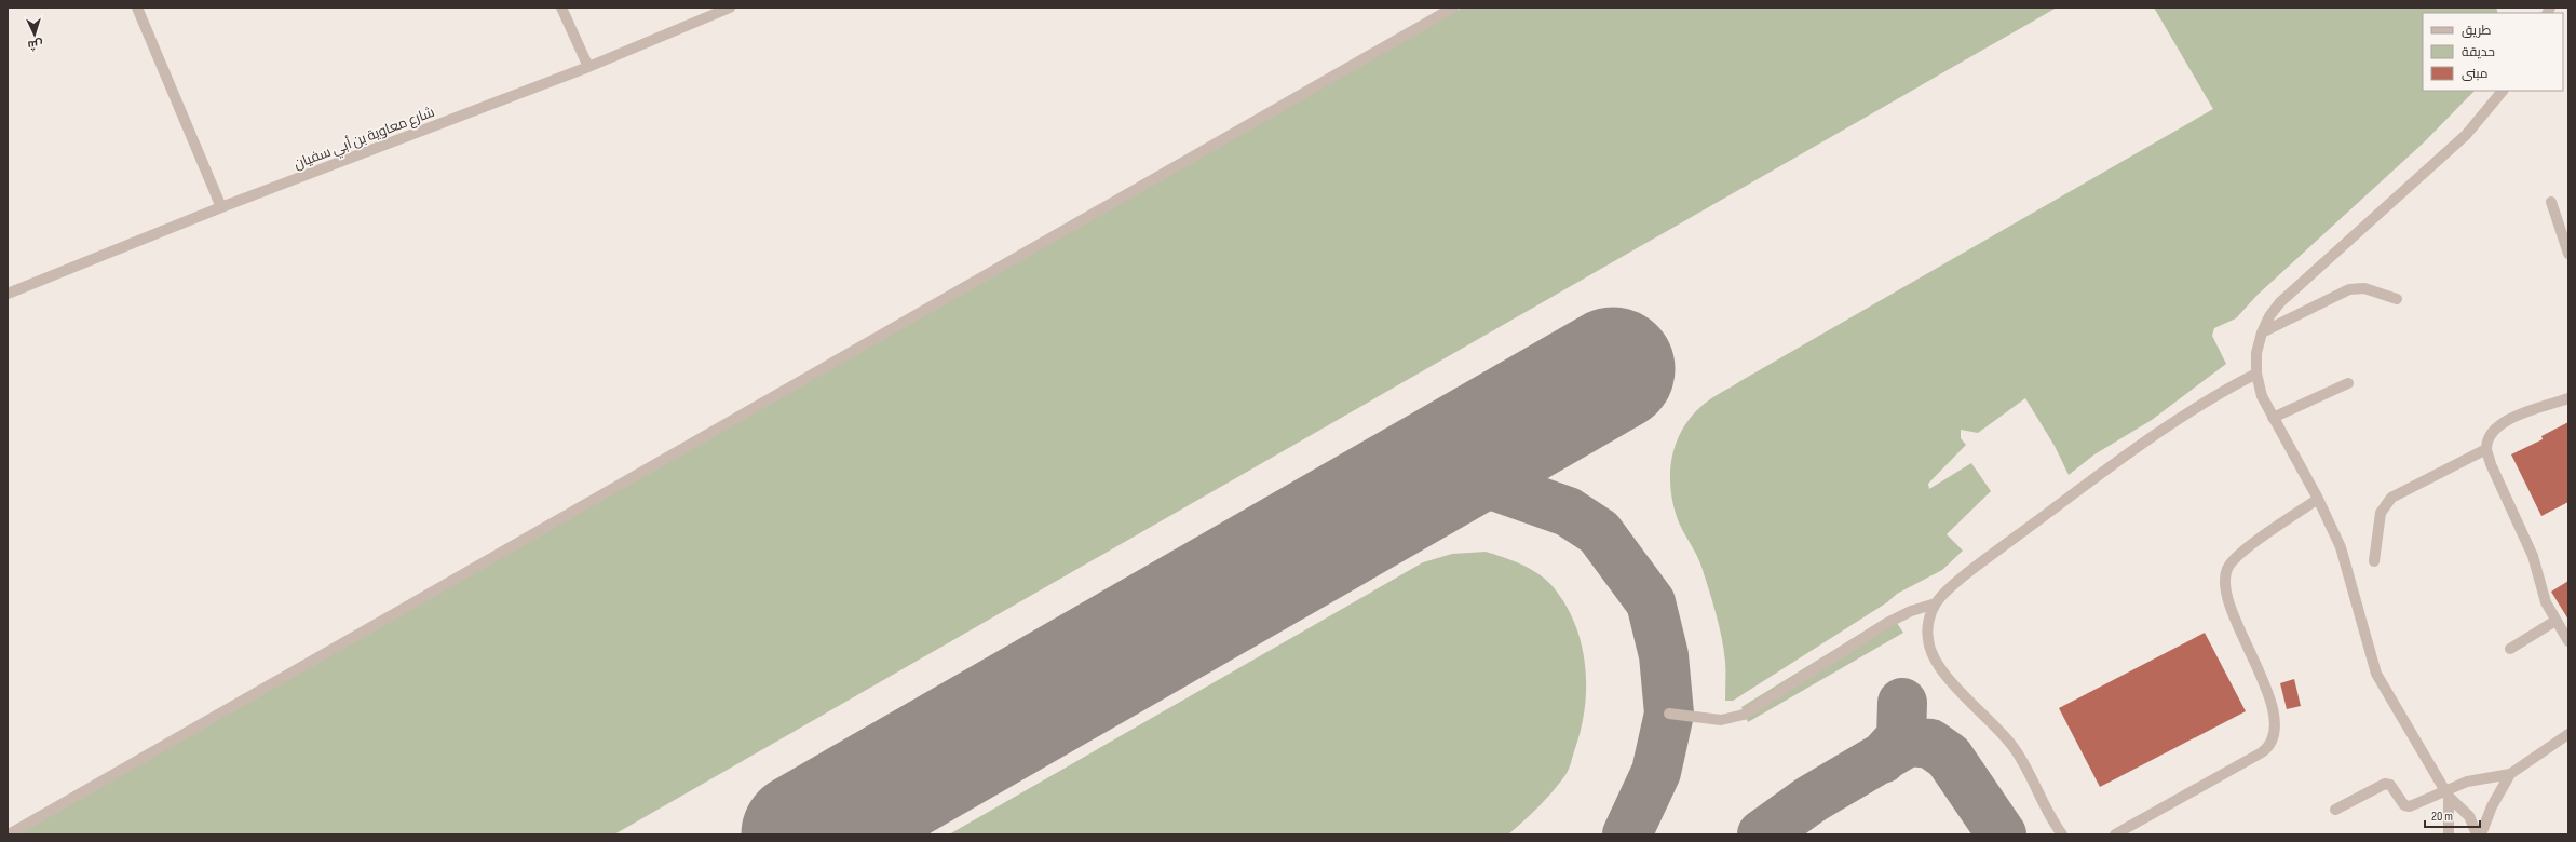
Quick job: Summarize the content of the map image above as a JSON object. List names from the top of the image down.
{
  "streets": {
    "street": ["شارع معاوية بن أبي سفيان"]
  },
  "legend": ["طريق", "حديقة", "مبنى"],
  "scale_bar": "20 m",
  "north": "bottom"
}
